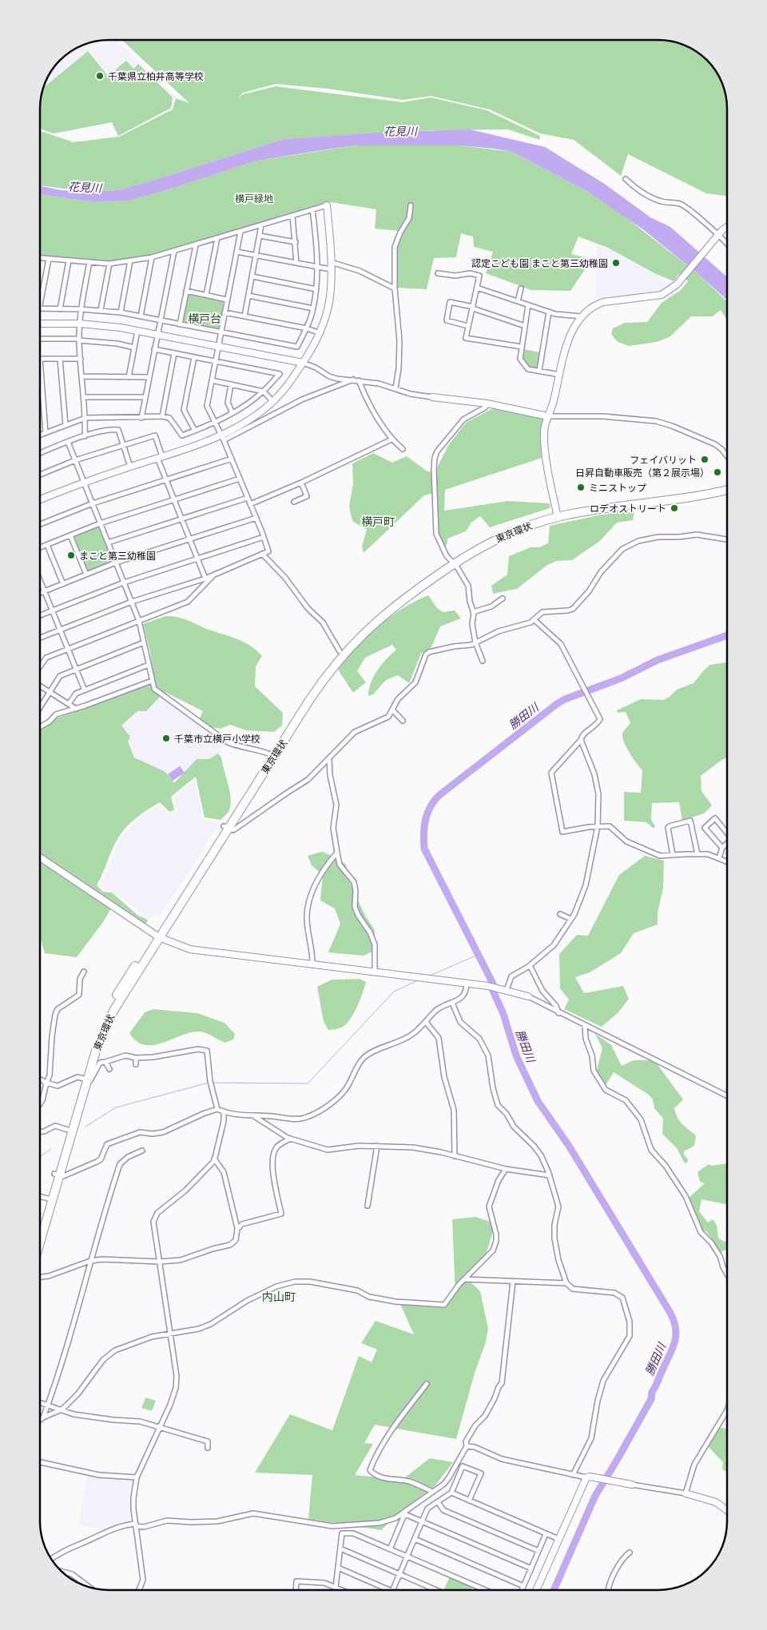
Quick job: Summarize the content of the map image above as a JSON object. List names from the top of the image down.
{
  "streets": {
    "highway": ["東京環状"]
  },
  "districts": ["横戸台", "横戸町", "内山町"],
  "water": ["花見川", "勝田川"],
  "parks": ["横戸緑地"],
  "places": [
    "千葉県立柏井高等学校",
    "認定こども園 まこと第三幼稚園",
    "フェイバリット",
    "日昇自動車販売（第２展示場）",
    "ミニストップ",
    "ロデオストリート",
    "まこと第三幼稚園",
    "千葉市立横戸小学校"
  ]
}
